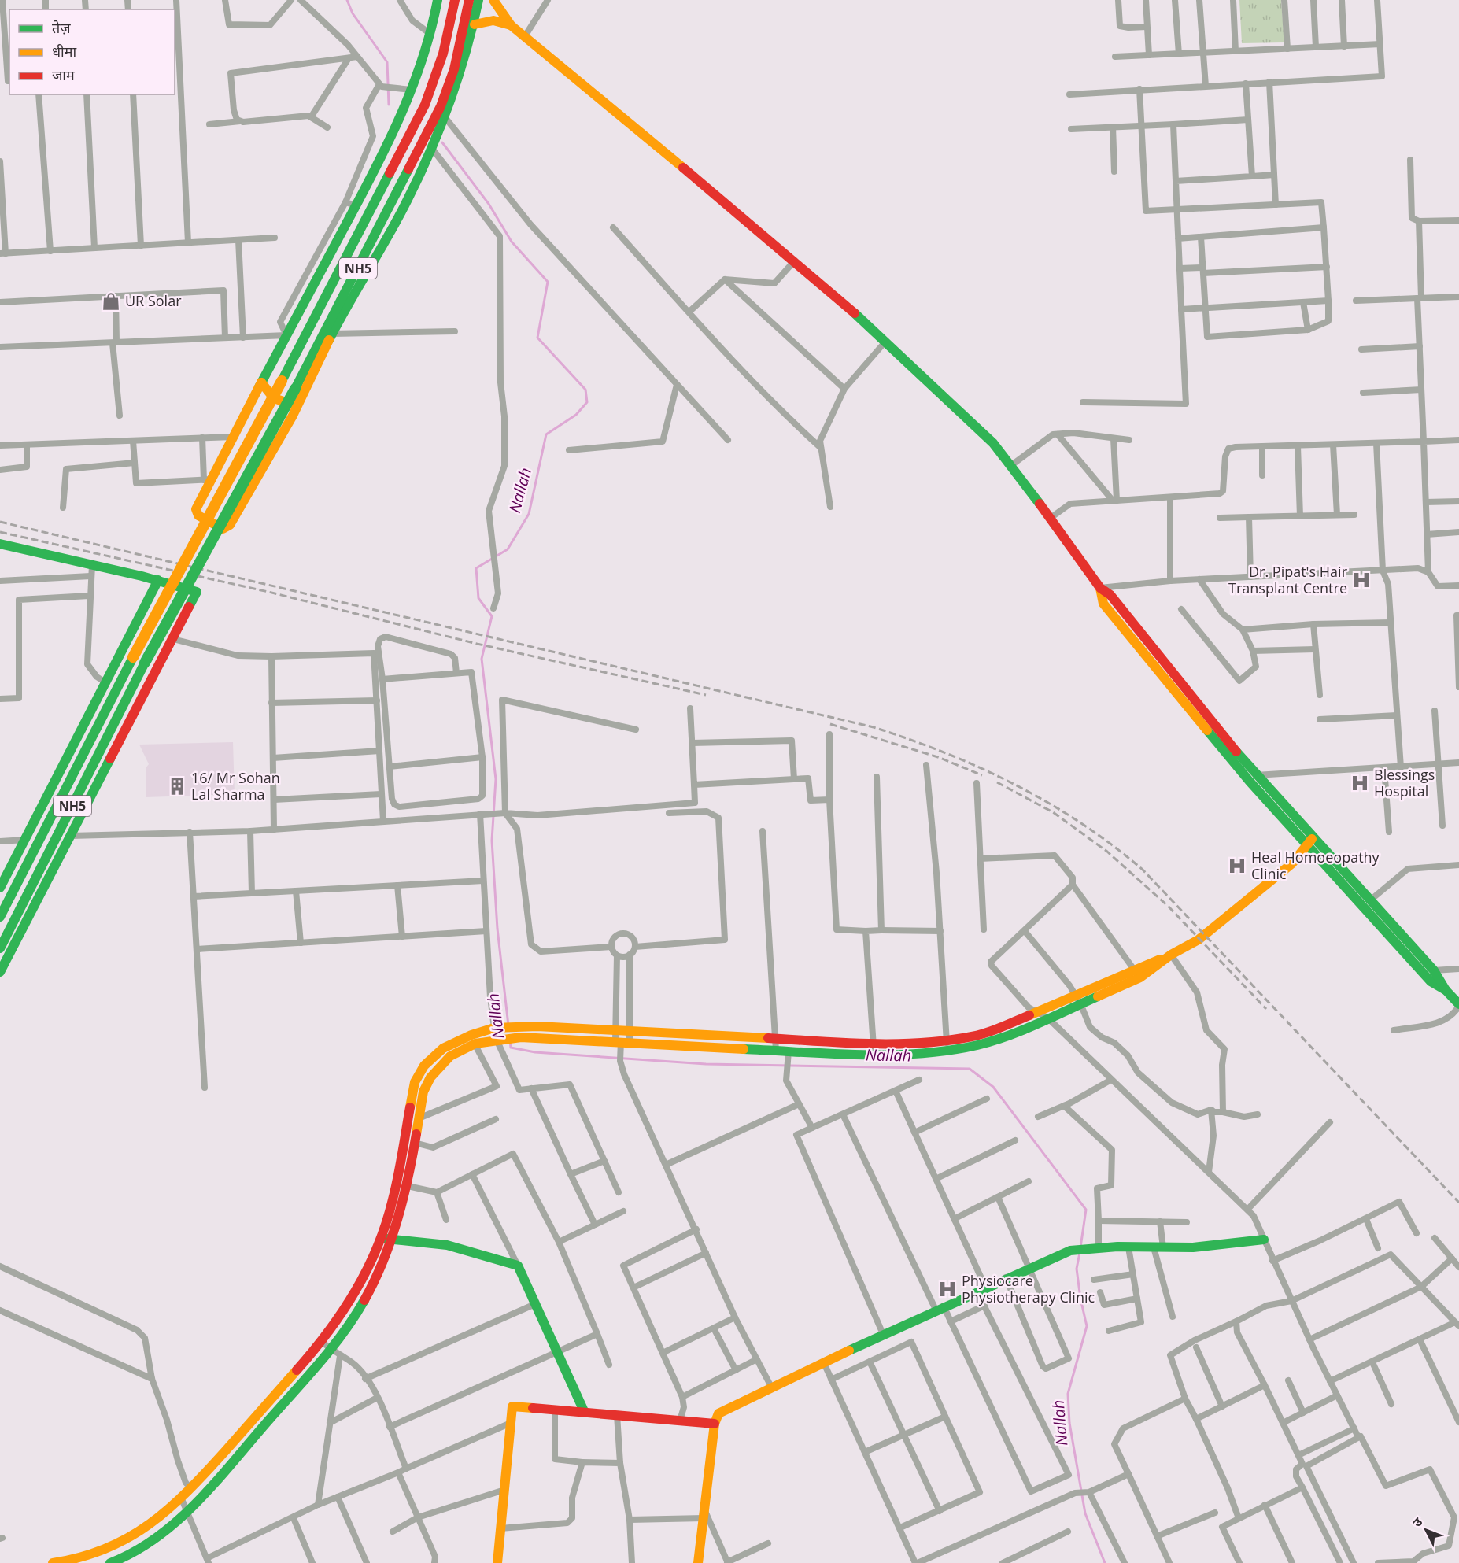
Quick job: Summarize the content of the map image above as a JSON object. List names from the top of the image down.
{
  "streets": {
    "main road": ["NH5"]
  },
  "water": ["Nallah"],
  "places": {
    "shop": ["UR Solar"],
    "hospital": [
      "Dr. Pipat's Hair Transplant Centre",
      "Blessings Hospital",
      "Heal Homoeopathy Clinic",
      "Physiocare Physiotherapy Clinic"
    ],
    "building": ["16/ Mr Sohan Lal Sharma"]
  },
  "legend": ["तेज़", "धीमा", "जाम"],
  "north": "top left"
}
